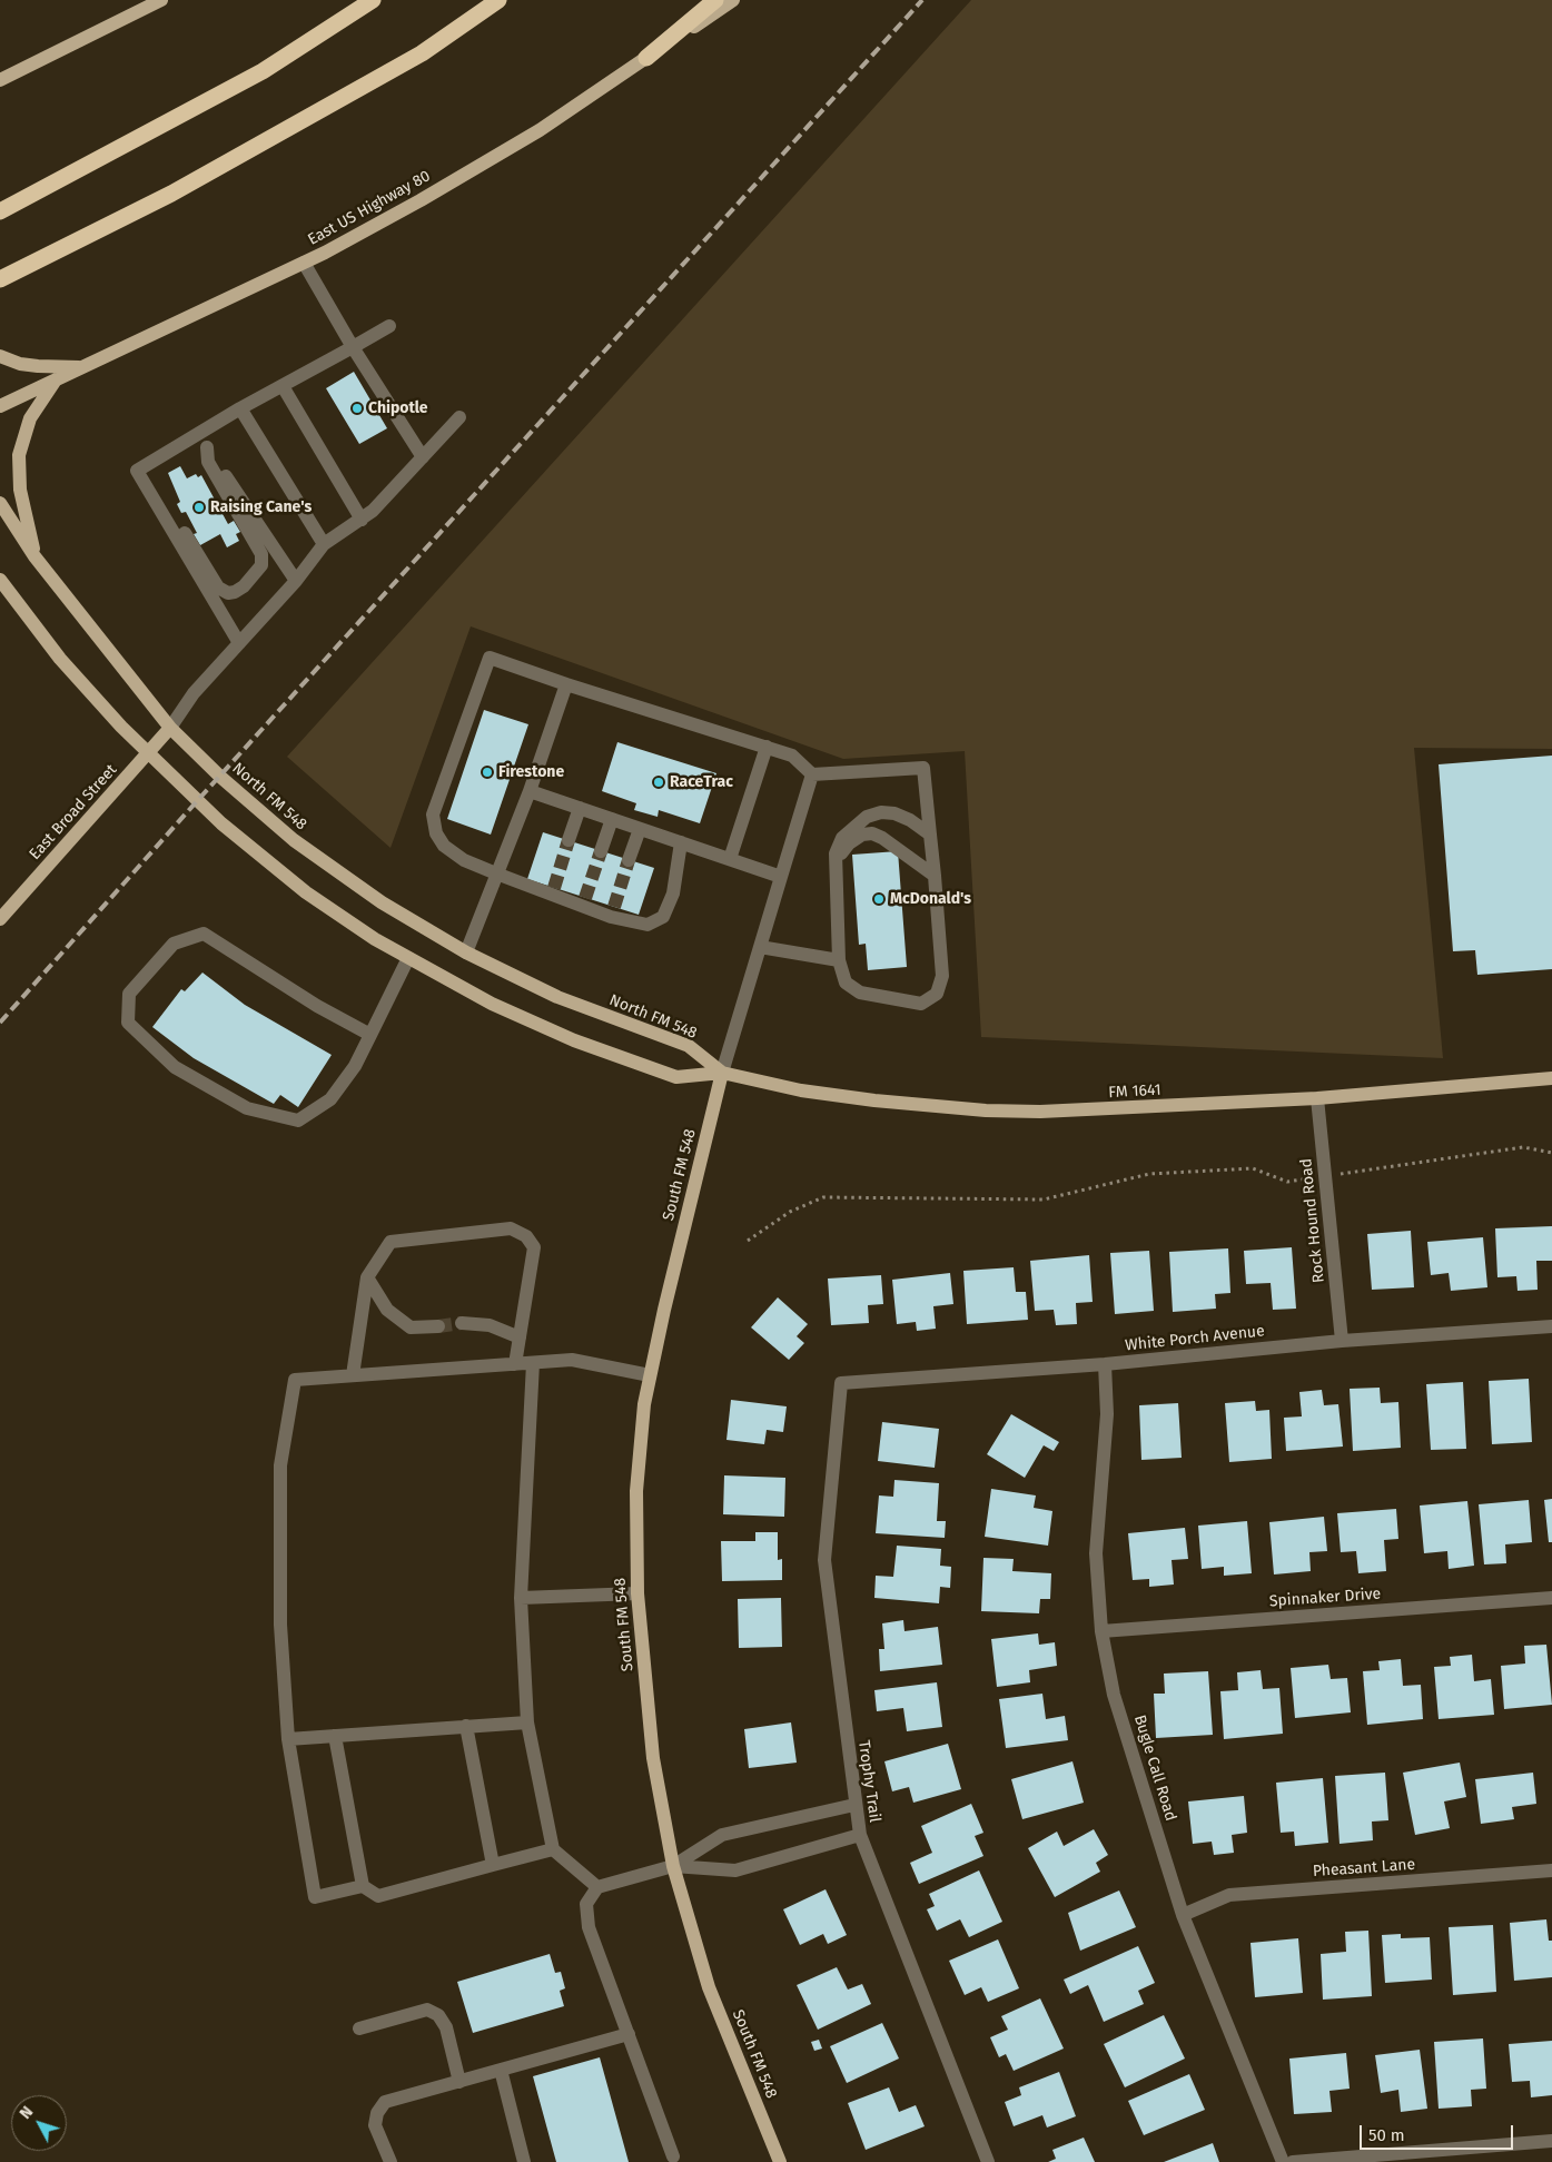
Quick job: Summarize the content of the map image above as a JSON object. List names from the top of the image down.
{
  "streets": {
    "main road": [
      "East US Highway 80",
      "North FM 548",
      "East Broad Street",
      "FM 1641",
      "South FM 548"
    ],
    "street": [
      "Rock Hound Road",
      "White Porch Avenue",
      "Spinnaker Drive",
      "Bugle Call Road",
      "Trophy Trail",
      "Pheasant Lane"
    ]
  },
  "crossings": [
    ["North FM 548", "East Broad Street"],
    ["North FM 548", "FM 1641"],
    ["North FM 548", "South FM 548"],
    ["FM 1641", "South FM 548"],
    ["FM 1641", "Rock Hound Road"],
    ["Rock Hound Road", "White Porch Avenue"],
    ["White Porch Avenue", "Bugle Call Road"],
    ["White Porch Avenue", "Trophy Trail"],
    ["Spinnaker Drive", "Bugle Call Road"],
    ["Bugle Call Road", "Pheasant Lane"]
  ],
  "places": [
    "Chipotle",
    "Raising Cane's",
    "Firestone",
    "RaceTrac",
    "McDonald's"
  ],
  "scale_bar": "50 m",
  "north": "top left"
}
